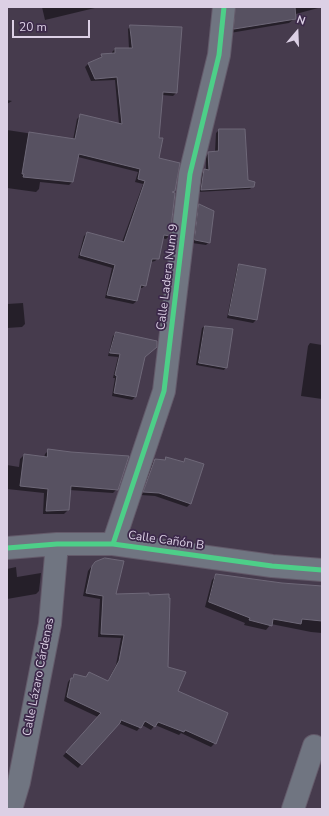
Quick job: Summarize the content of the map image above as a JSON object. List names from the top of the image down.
{
  "streets": {
    "street": ["Calle Ladera Num 9", "Calle Cañón B", "Calle Lázaro Cárdenas"]
  },
  "crossings": [
    ["Calle Ladera Num 9", "Calle Cañón B"],
    ["Calle Cañón B", "Calle Lázaro Cárdenas"]
  ],
  "scale_bar": "20 m",
  "north": "top"
}
